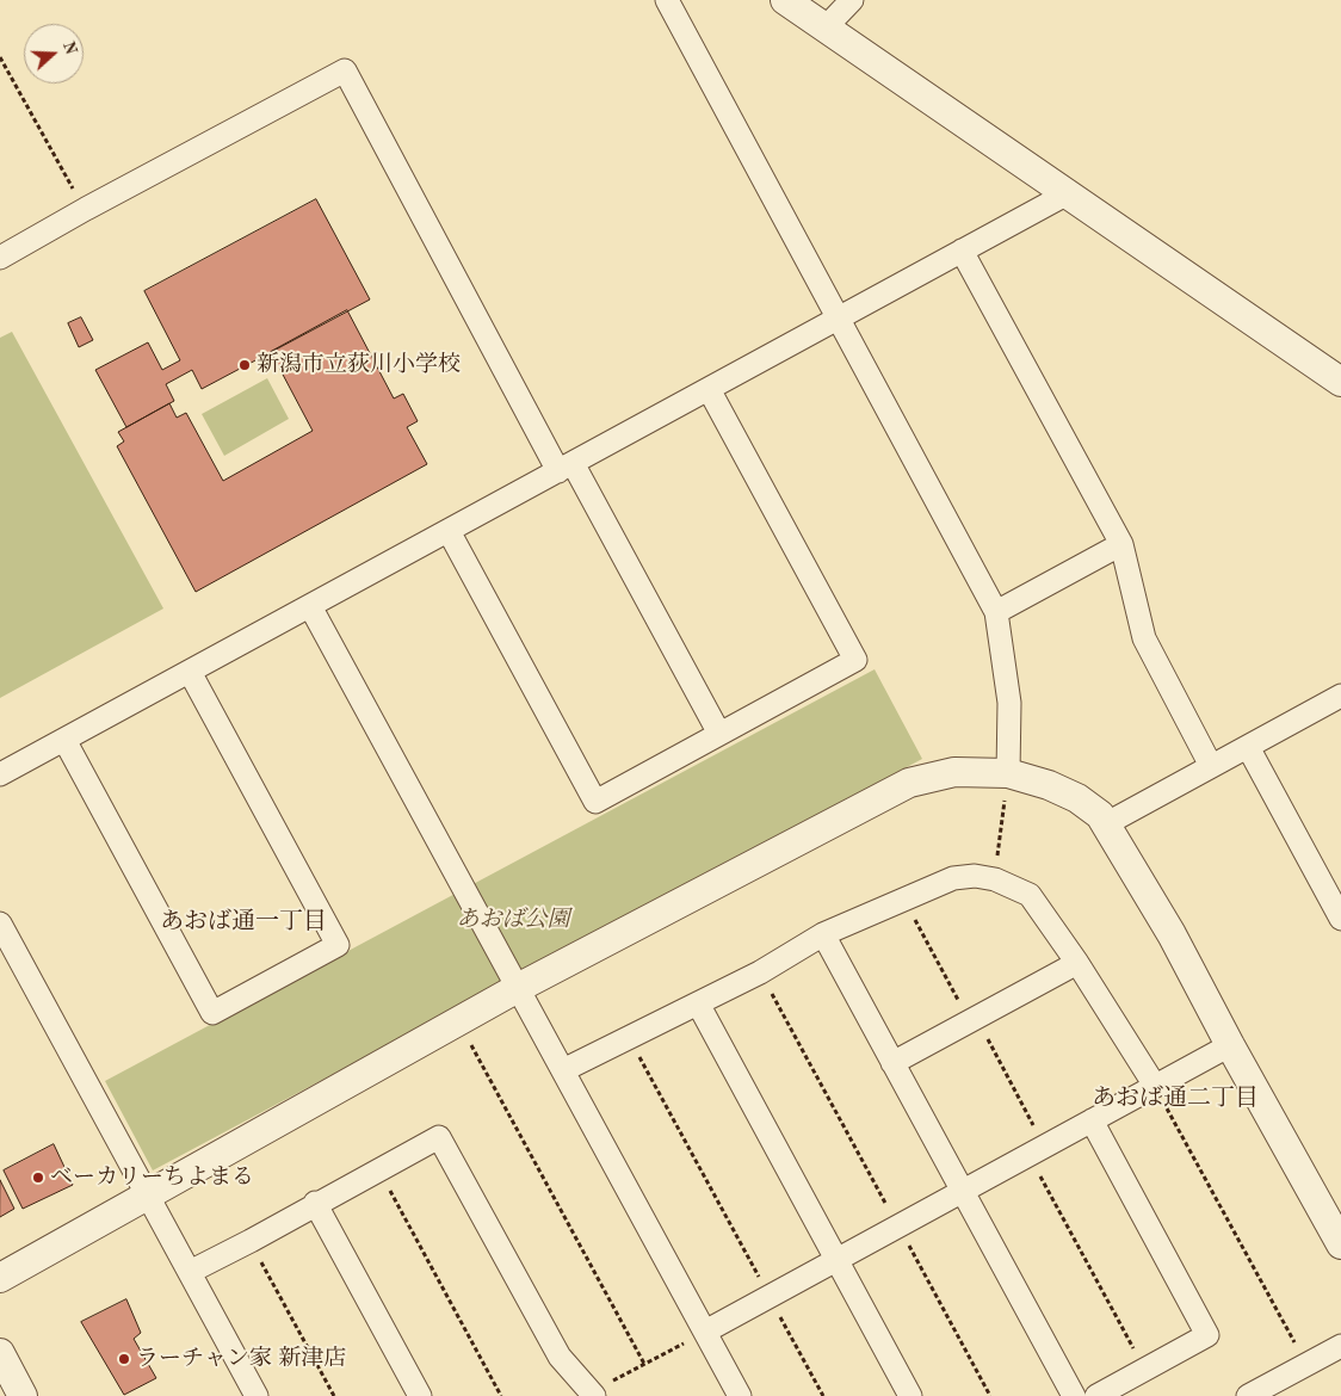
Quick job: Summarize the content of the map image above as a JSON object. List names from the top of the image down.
{
  "districts": ["あおば通一丁目", "あおば通二丁目"],
  "parks": ["あおば公園"],
  "places": ["新潟市立荻川小学校", "ベーカリーちよまる", "ラーチャン家 新津店"],
  "north": "right"
}
